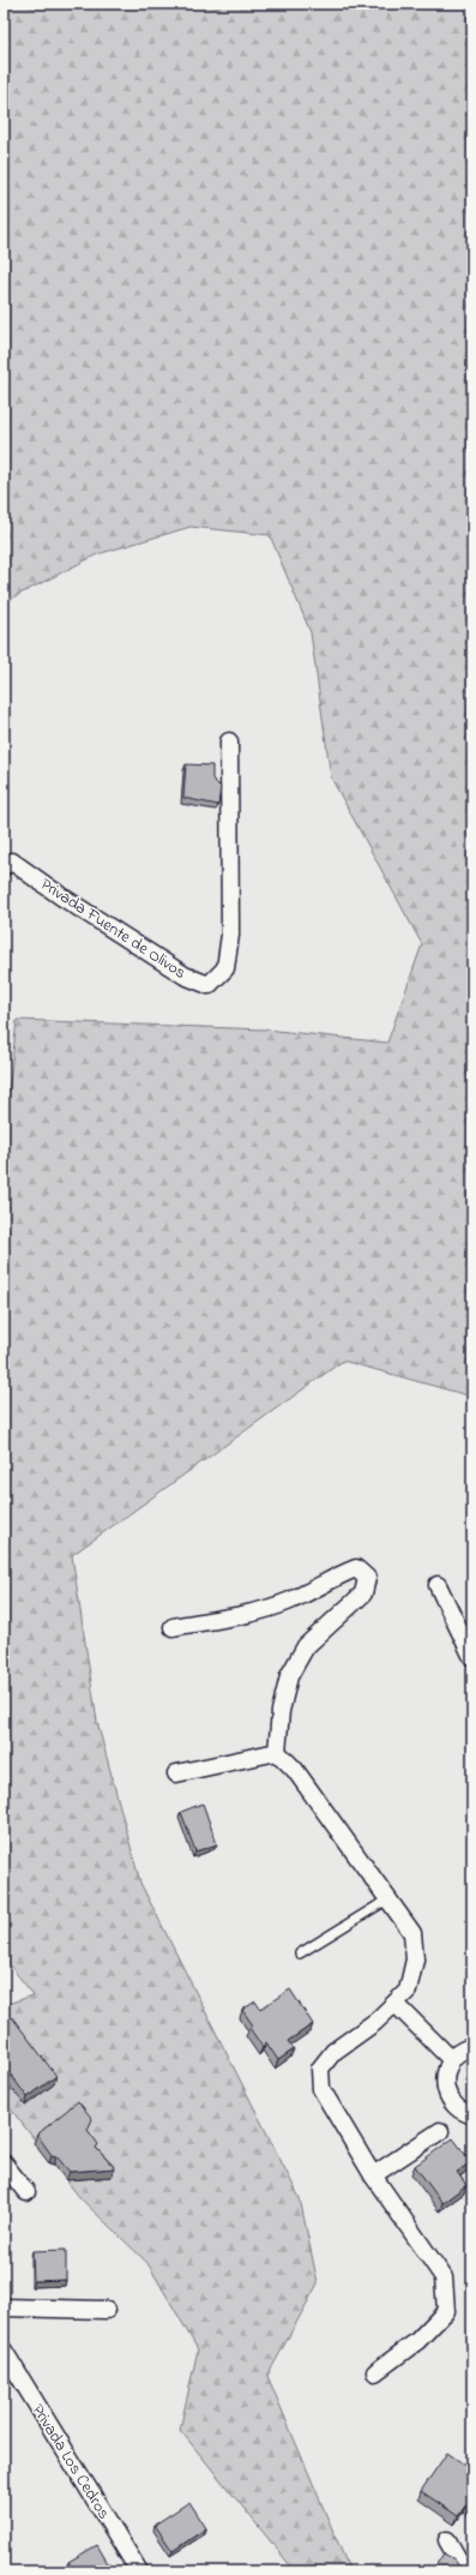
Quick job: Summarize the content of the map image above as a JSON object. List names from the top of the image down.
{
  "streets": {
    "street": ["Privada Fuente de Olivos", "Privada Los Cedros"]
  }
}
